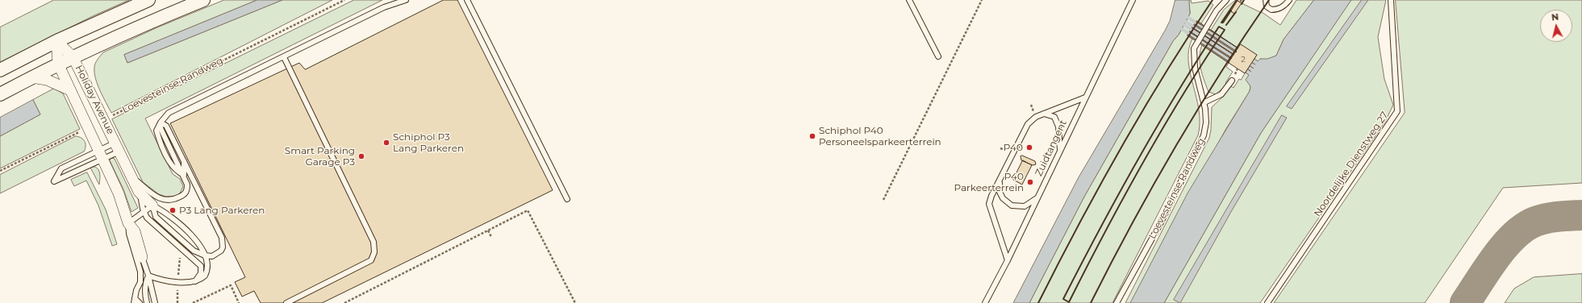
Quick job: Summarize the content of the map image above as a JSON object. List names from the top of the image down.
{
  "streets": {
    "street": ["Holiday Avenue"],
    "lane": ["Loevesteinse Randweg", "Zuidtangent", "Noordelijke Dienstweg 27"]
  },
  "crossings": [
    ["Loevesteinse Randweg", "Holiday Avenue"]
  ],
  "places": [
    "Schiphol P40 Personeelsparkeerterrein",
    "Schiphol P3 Lang Parkeren",
    "P40",
    "Smart Parking Garage P3",
    "P40 Parkeerterrein",
    "P3 Lang Parkeren"
  ],
  "house_numbers": ["2"],
  "north": "top"
}
